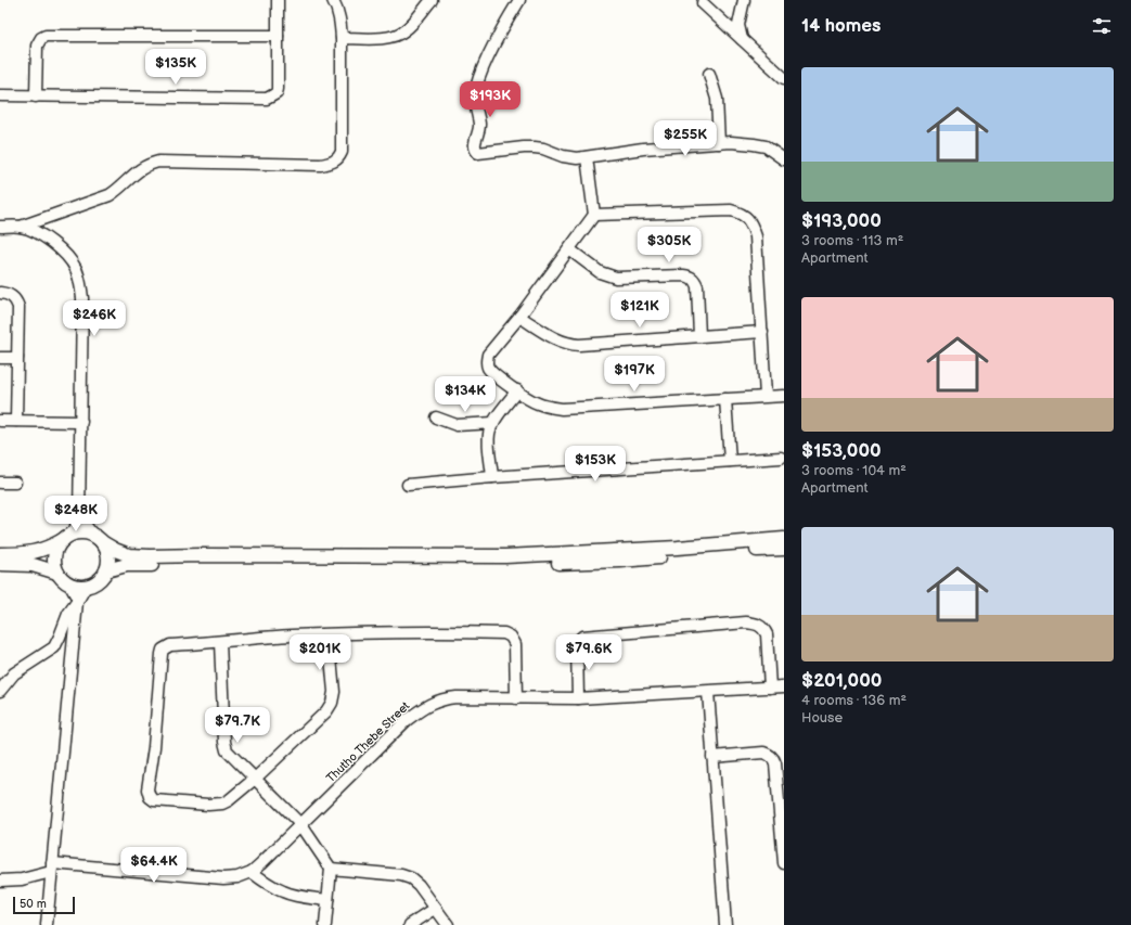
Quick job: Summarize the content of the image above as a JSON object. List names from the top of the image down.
{
  "streets": {
    "street": ["Thutho Thebe Street"]
  },
  "scale_bar": "50 m",
  "page": {
    "heading": "14 homes",
    "price": [
      "$135K",
      "$193K",
      "$255K",
      "$305K",
      "$121K",
      "$246K",
      "$197K",
      "$134K",
      "$153K",
      "$248K",
      "$201K",
      "$79.6K",
      "$79.7K",
      "$64.4K"
    ],
    "list": [
      {
        "name": "$193,000",
        "note": "3 rooms · 113 m² · Apartment"
      },
      {
        "name": "$153,000",
        "note": "3 rooms · 104 m² · Apartment"
      },
      {
        "name": "$201,000",
        "note": "4 rooms · 136 m² · House"
      }
    ],
    "scale": "50 m"
  }
}
